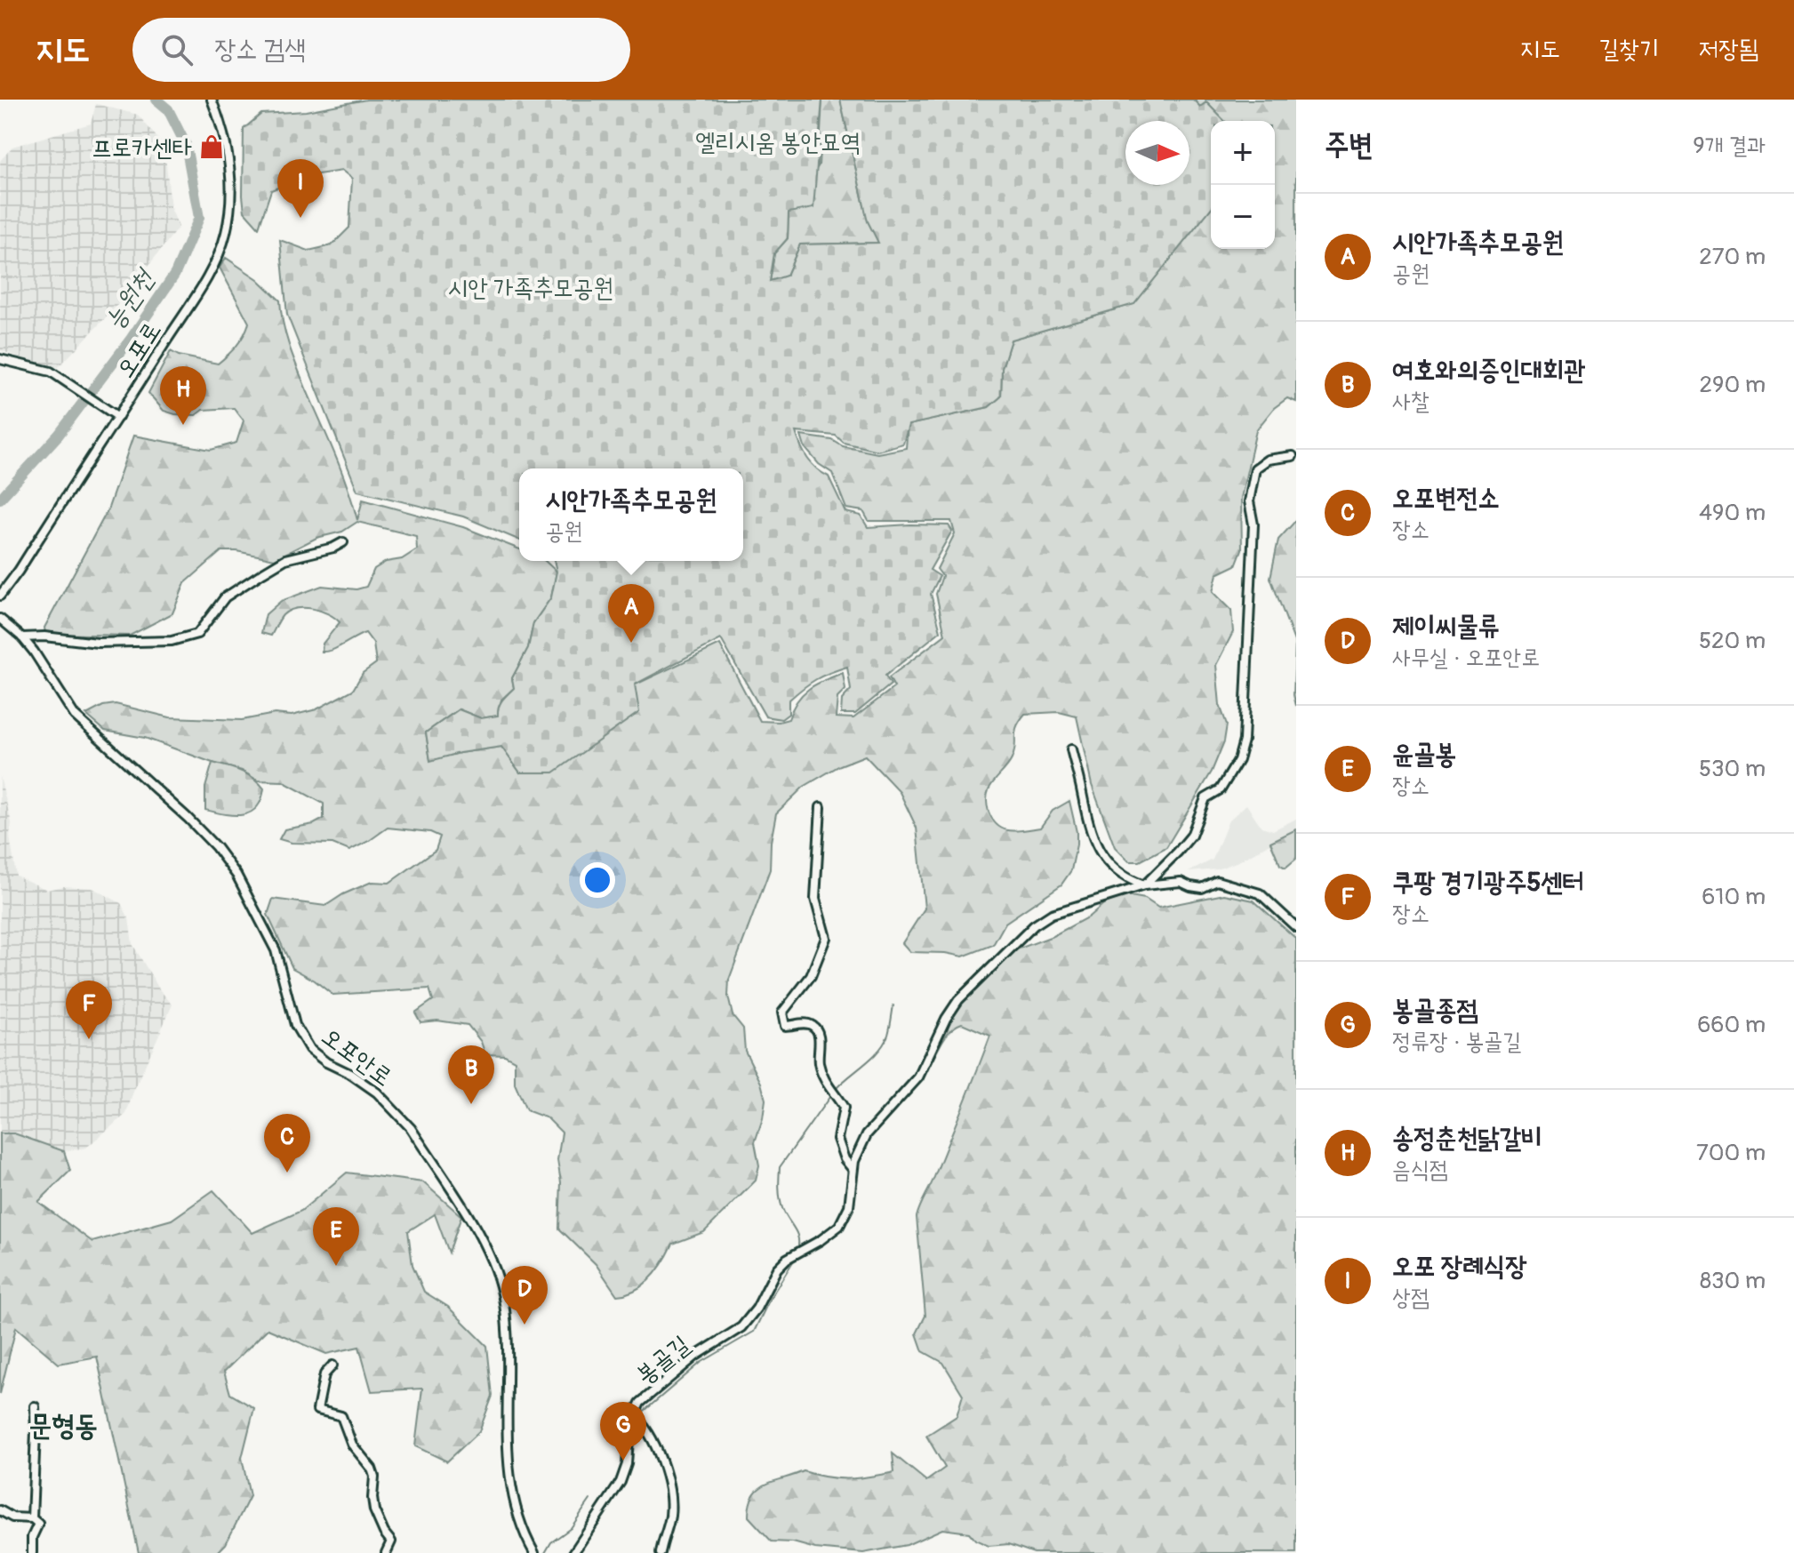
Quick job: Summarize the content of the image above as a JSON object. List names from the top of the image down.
{
  "streets": {
    "street": ["오포로", "오포안로", "봉골길"]
  },
  "districts": ["문형동"],
  "water": ["능원천"],
  "parks": ["엘리시움 봉안묘역", "시안 가족추모공원"],
  "places": {
    "shop": ["프로카센타"]
  },
  "north": "right",
  "page": {
    "header": "지도",
    "search": "장소 검색",
    "nav": ["지도", "길찾기", "저장됨"],
    "heading": ["주변", "9개 결과"],
    "map_buttons": ["+", "−"],
    "pins": [
      "I",
      "H",
      "A",
      "F",
      "B",
      "C",
      "E",
      "D",
      "G"
    ],
    "list": [
      {
        "mark": "A",
        "name": "시안가족추모공원",
        "note": "공원",
        "value": "270 m"
      },
      {
        "mark": "B",
        "name": "여호와의증인대회관",
        "note": "사찰",
        "value": "290 m"
      },
      {
        "mark": "C",
        "name": "오포변전소",
        "note": "장소",
        "value": "490 m"
      },
      {
        "mark": "D",
        "name": "제이씨물류",
        "note": "사무실 · 오포안로",
        "value": "520 m"
      },
      {
        "mark": "E",
        "name": "윤골봉",
        "note": "장소",
        "value": "530 m"
      },
      {
        "mark": "F",
        "name": "쿠팡 경기광주5센터",
        "note": "장소",
        "value": "610 m"
      },
      {
        "mark": "G",
        "name": "봉골종점",
        "note": "정류장 · 봉골길",
        "value": "660 m"
      },
      {
        "mark": "H",
        "name": "송정춘천닭갈비",
        "note": "음식점",
        "value": "700 m"
      },
      {
        "mark": "I",
        "name": "오포 장례식장",
        "note": "상점",
        "value": "830 m"
      }
    ],
    "popup": ["시안가족추모공원", "공원"]
  }
}
